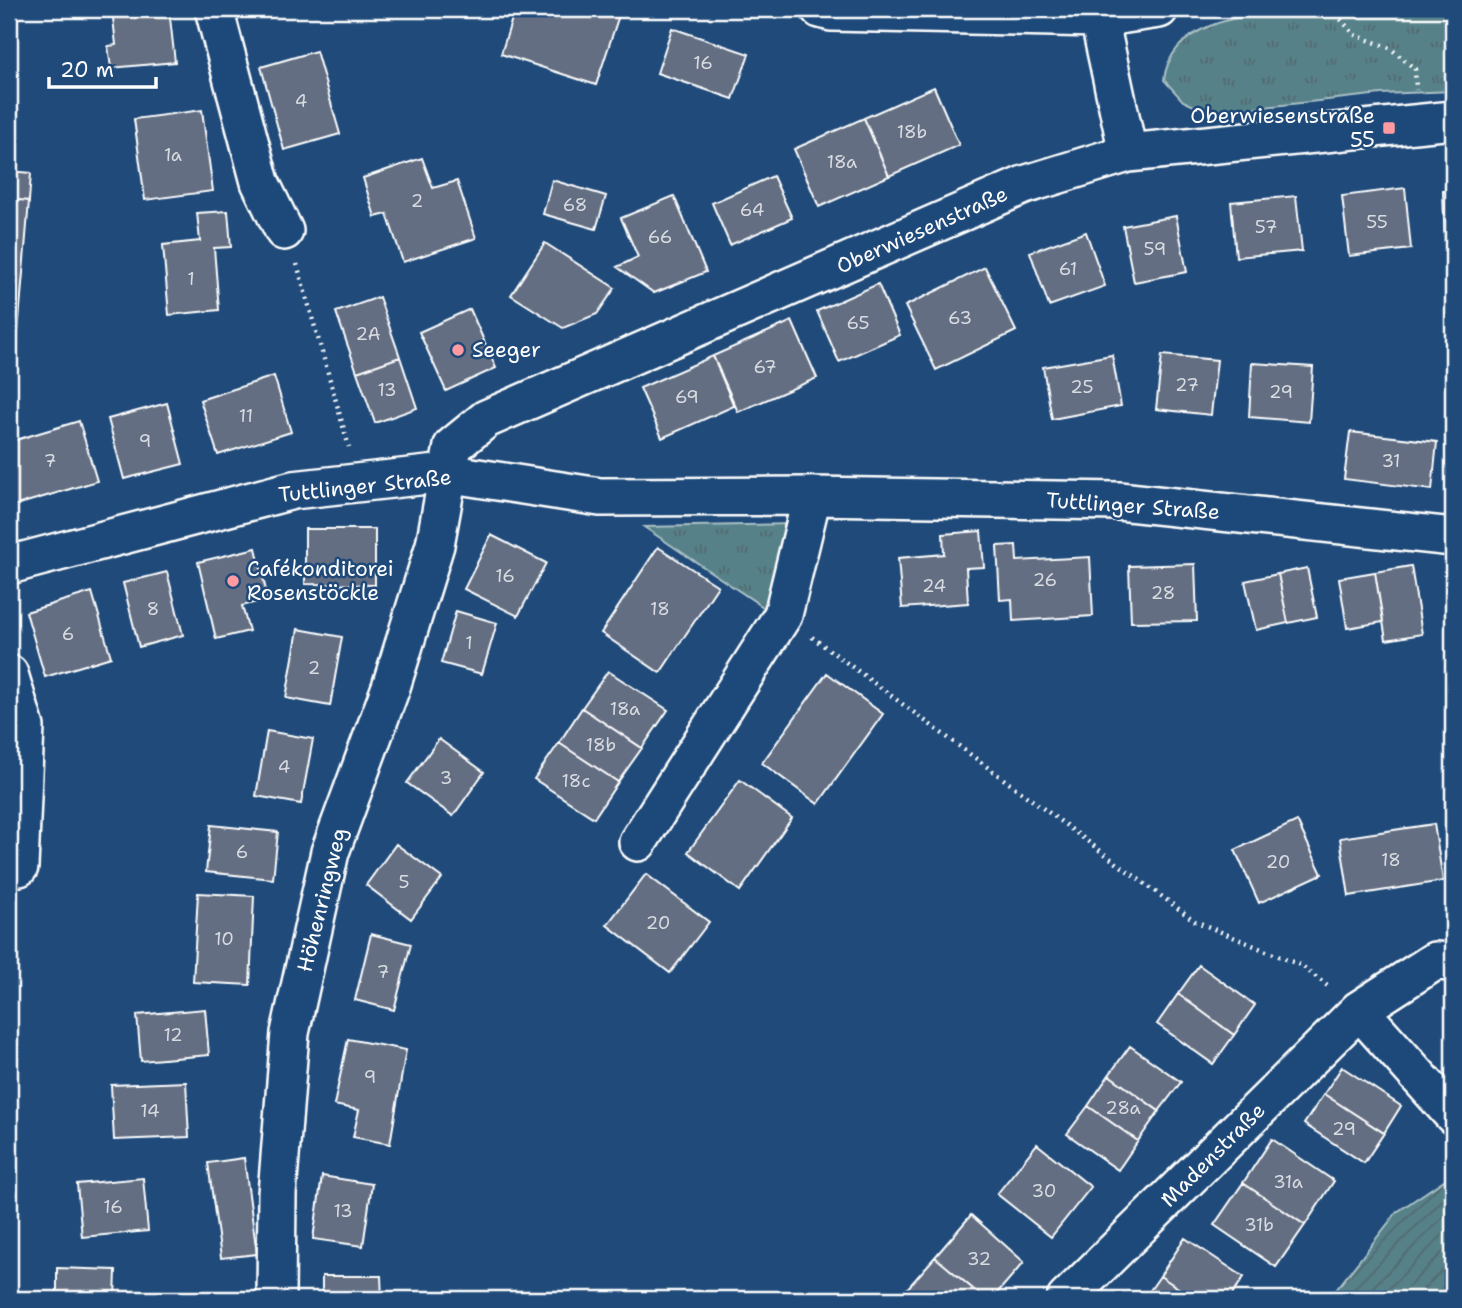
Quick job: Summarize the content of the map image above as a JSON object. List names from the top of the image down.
{
  "streets": {
    "street": [
      "Oberwiesenstraße",
      "Tuttlinger Straße",
      "Höhenringweg",
      "Madenstraße"
    ]
  },
  "crossings": [
    ["Oberwiesenstraße", "Tuttlinger Straße"],
    ["Oberwiesenstraße", "Höhenringweg"],
    ["Tuttlinger Straße", "Höhenringweg"]
  ],
  "places": {
    "transit": ["Oberwiesenstraße 55"],
    "other": ["Seeger", "Cafékonditorei Rosenstöckle"]
  },
  "house_numbers": [
    "16",
    "4",
    "18b",
    "1a",
    "18a",
    "2",
    "68",
    "64",
    "55",
    "57",
    "66",
    "59",
    "61",
    "1",
    "63",
    "65",
    "2A",
    "67",
    "27",
    "25",
    "13",
    "29",
    "69",
    "11",
    "9",
    "7",
    "31",
    "16",
    "26",
    "24",
    "28",
    "8",
    "18",
    "6",
    "1",
    "2",
    "18a",
    "18b",
    "4",
    "3",
    "18c",
    "6",
    "18",
    "20",
    "5",
    "20",
    "10",
    "7",
    "12",
    "9",
    "28a",
    "14",
    "29",
    "31a",
    "30",
    "16",
    "13",
    "31b",
    "32"
  ],
  "scale_bar": "20 m"
}
